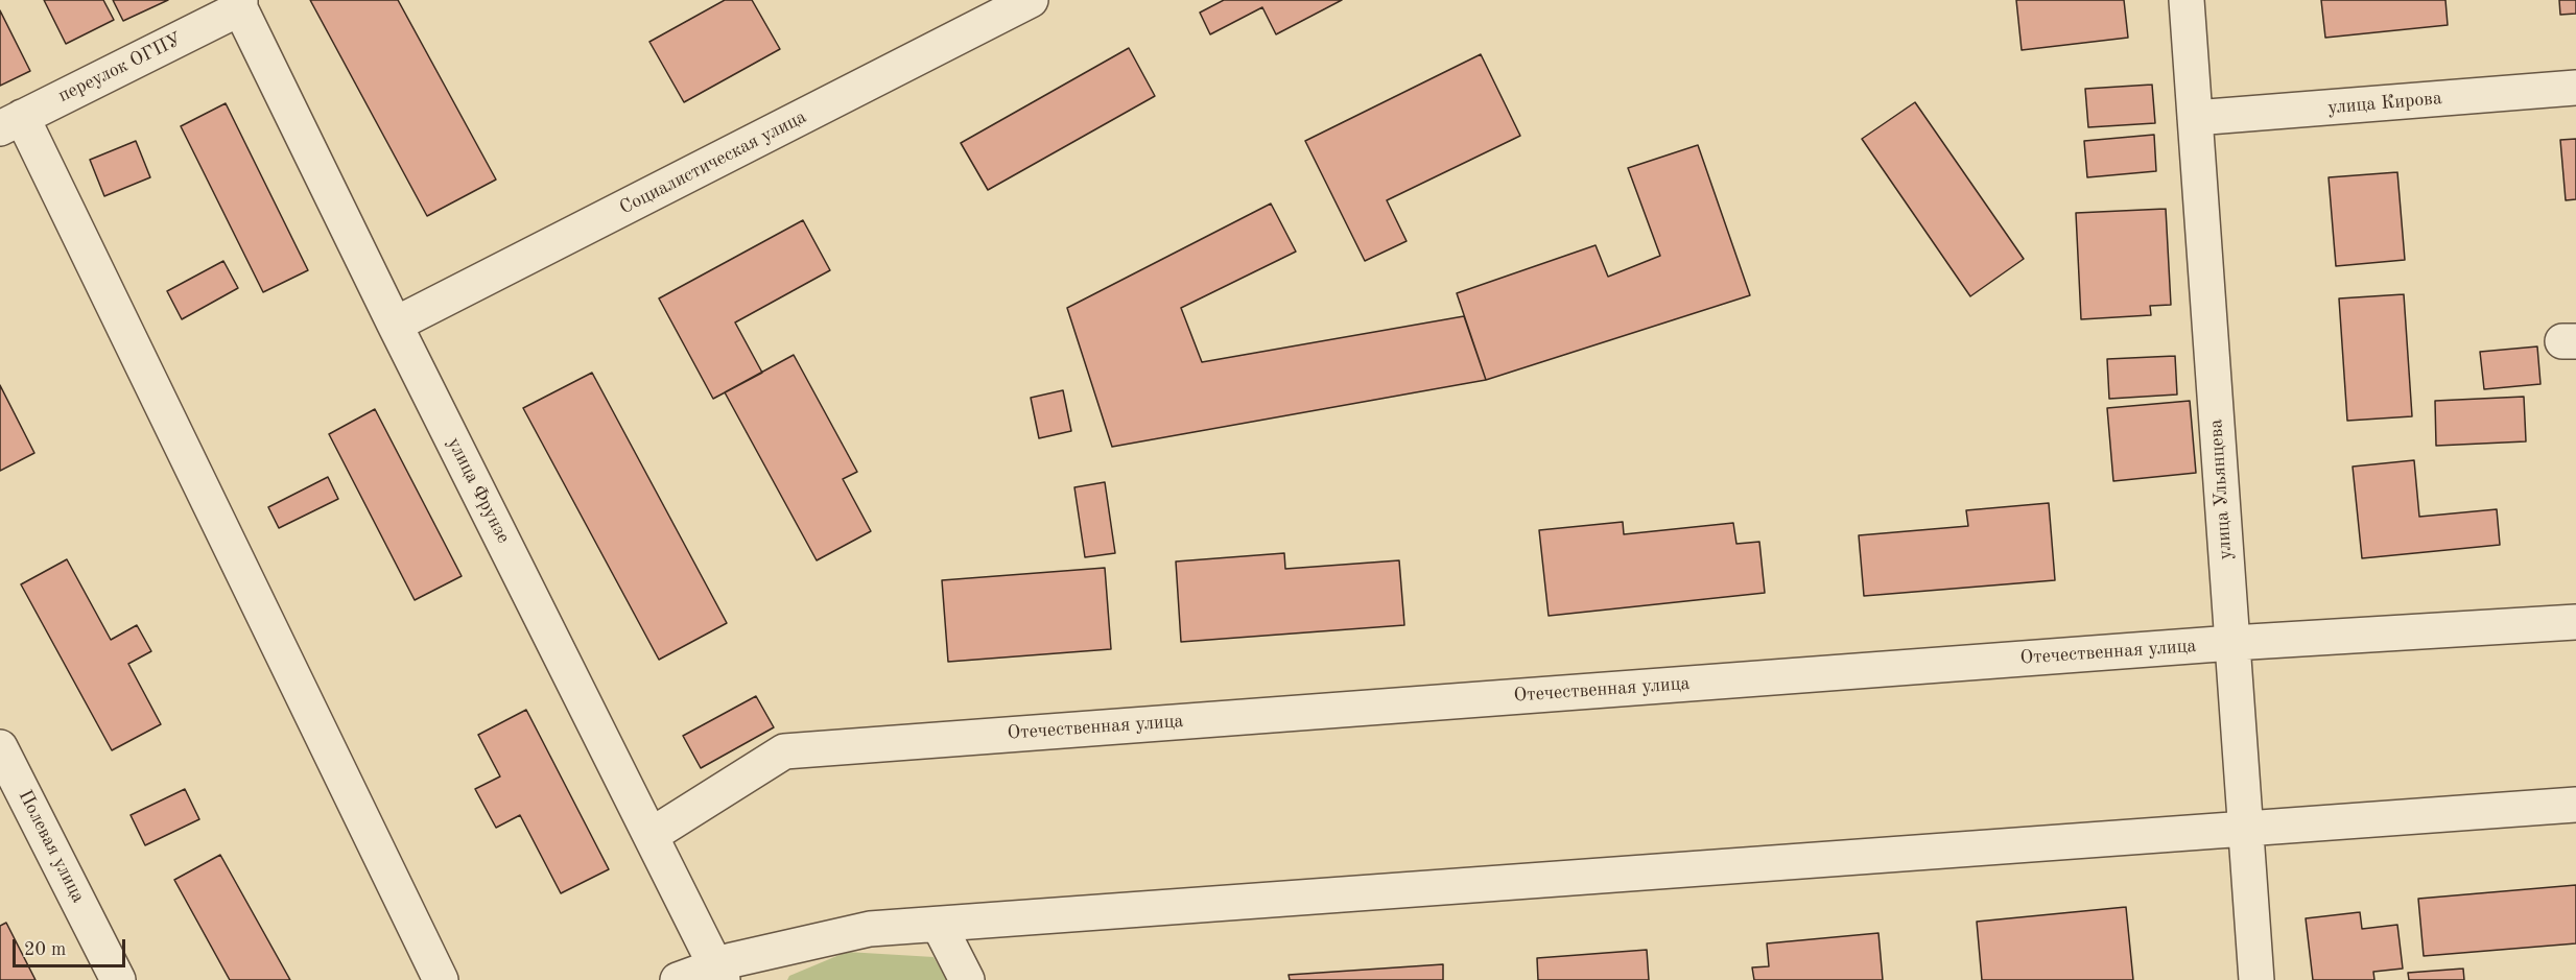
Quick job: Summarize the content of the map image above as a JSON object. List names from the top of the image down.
{
  "streets": {
    "street": [
      "переулок ОГПУ",
      "улица Кирова",
      "Социалистическая улица",
      "улица Ульянцева",
      "улица Фрунзе",
      "Отечественная улица",
      "Полевая улица"
    ]
  },
  "crossings": [
    ["переулок ОГПУ", "улица Фрунзе"],
    ["улица Кирова", "улица Ульянцева"],
    ["Социалистическая улица", "улица Фрунзе"],
    ["улица Ульянцева", "Отечественная улица"],
    ["улица Фрунзе", "Отечественная улица"]
  ],
  "scale_bar": "20 m"
}
